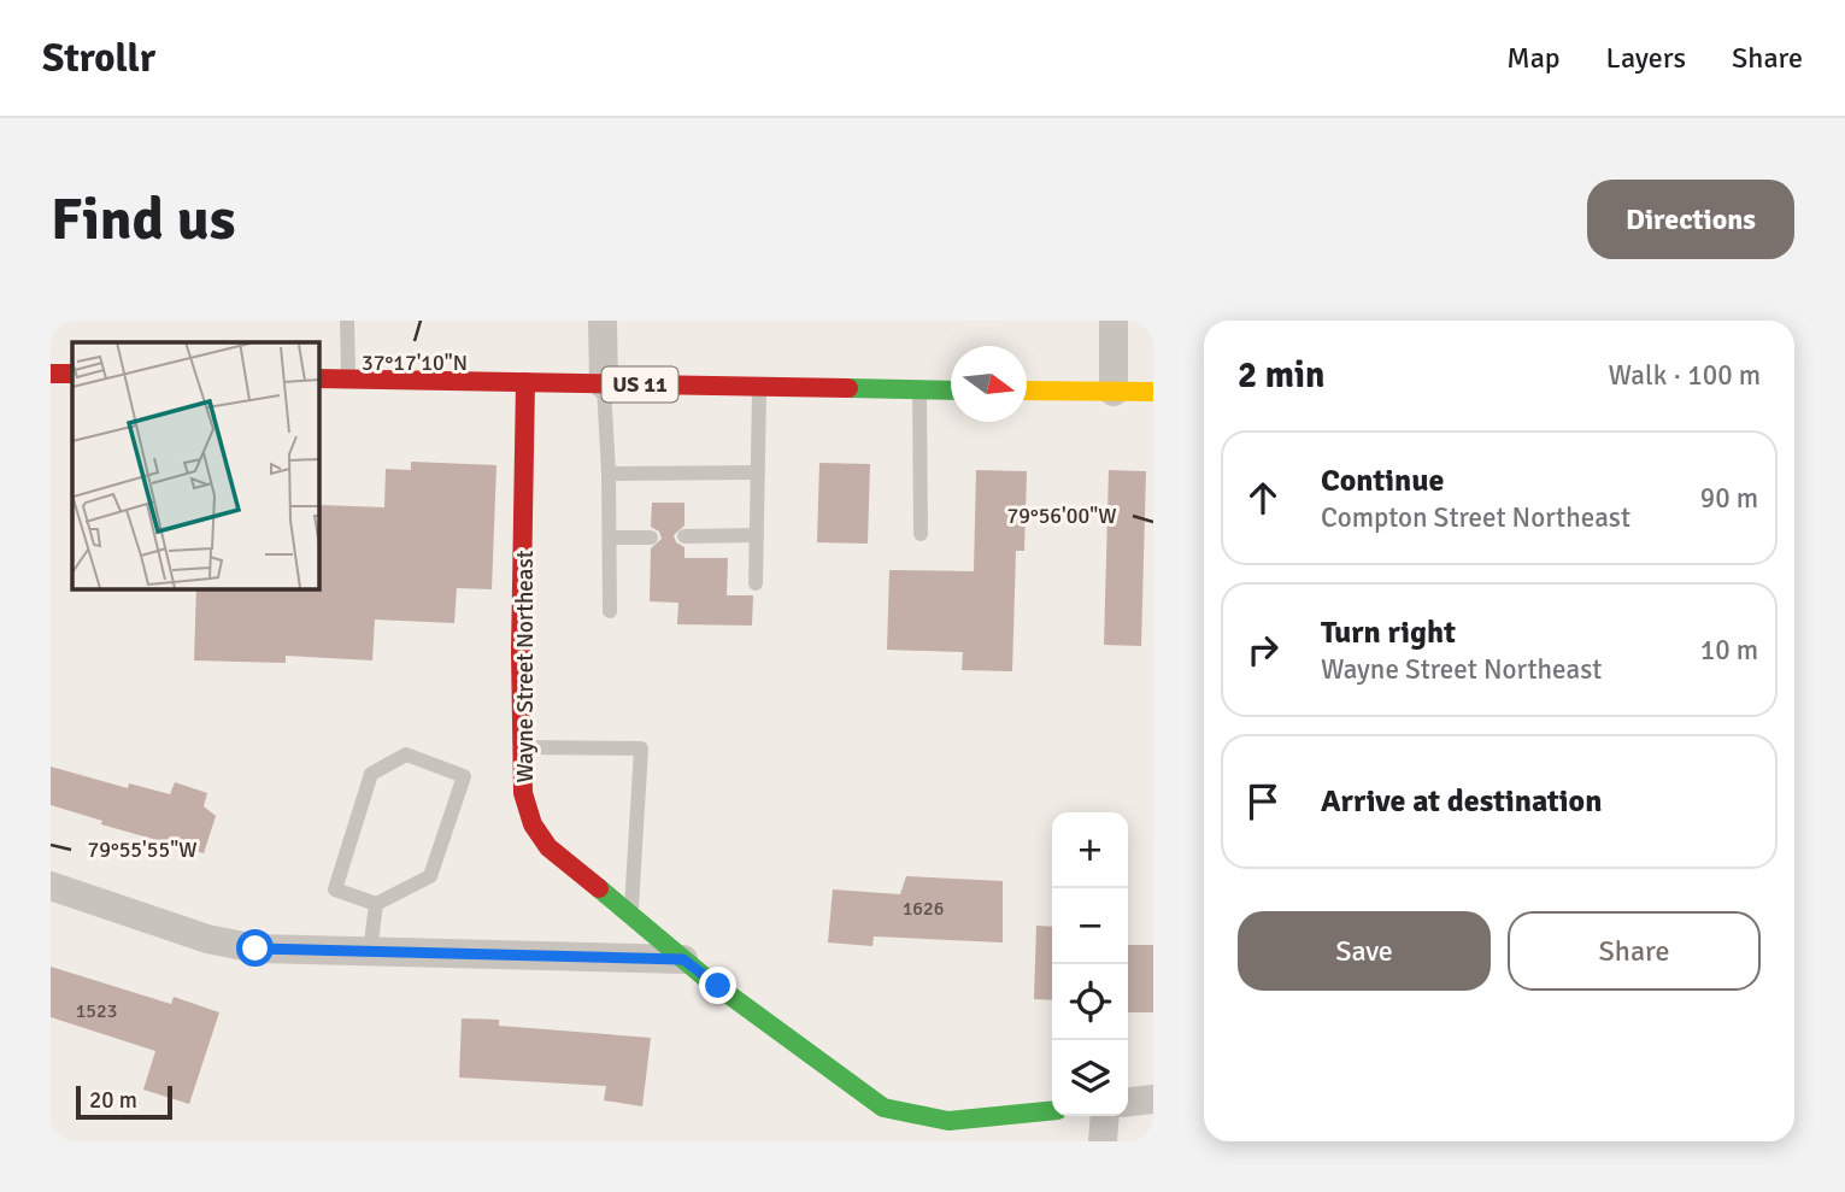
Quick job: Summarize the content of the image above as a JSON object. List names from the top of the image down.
{
  "streets": {
    "street": ["US 11", "Wayne Street Northeast"]
  },
  "crossings": [
    ["US 11", "Wayne Street Northeast"]
  ],
  "house_numbers": ["1626", "1523"],
  "scale_bar": "20 m",
  "north": "right",
  "page": {
    "header": "Strollr",
    "nav": ["Map", "Layers", "Share"],
    "buttons": [
      "Directions",
      ["Save", "Share"]
    ],
    "title": "Find us",
    "heading": ["2 min", "Walk · 100 m"],
    "list": [
      ["Continue", "Compton Street Northeast", "90 m"],
      ["Turn right", "Wayne Street Northeast", "10 m"],
      "Arrive at destination"
    ],
    "map_buttons": ["+", "−"],
    "scale": "20 m"
  },
  "coordinates": ["37°17'10\"N", "79°56'00\"W", "79°55'55\"W"]
}
